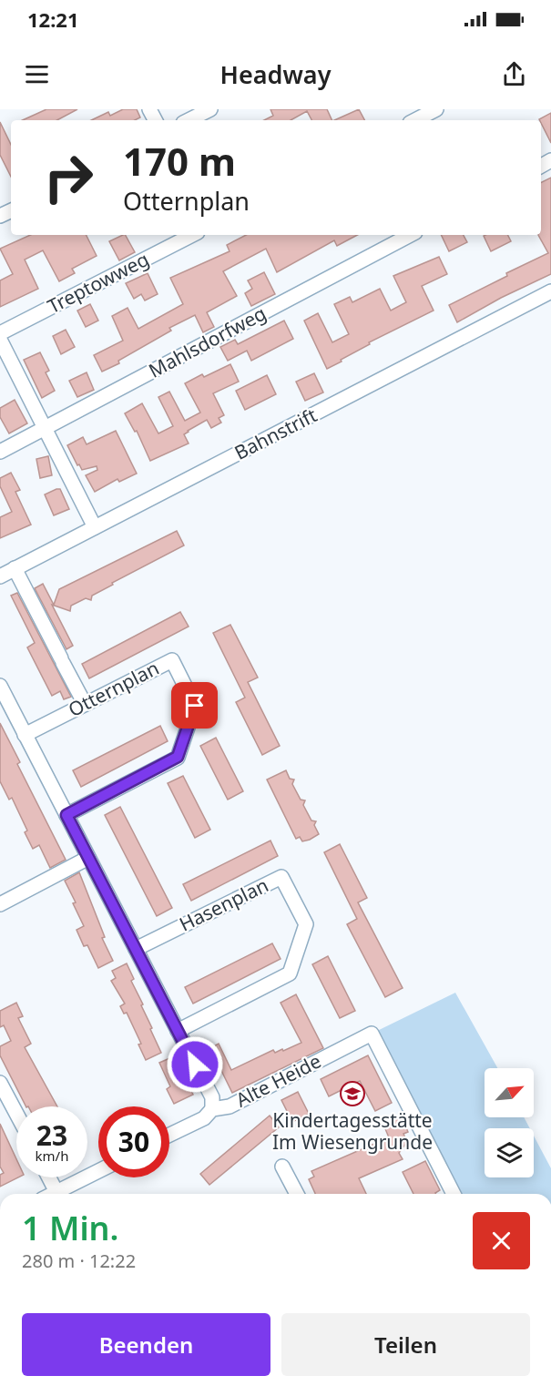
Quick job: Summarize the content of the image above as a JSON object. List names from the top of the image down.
{
  "streets": {
    "street": [
      "Treptowweg",
      "Mahlsdorfweg",
      "Bahnstrift",
      "Otternplan",
      "Hasenplan",
      "Alte Heide"
    ]
  },
  "places": {
    "school or university": ["Kindertagesstätte Im Wiesengrunde"]
  },
  "north": "top right",
  "page": {
    "status": "12:21",
    "header": "Headway",
    "turn": ["170 m", "Otternplan"],
    "speed": "23 km/h",
    "limit": "30",
    "heading": ["1 Min.", "280 m · 12:22"],
    "buttons": ["Beenden", "Teilen"]
  }
}
